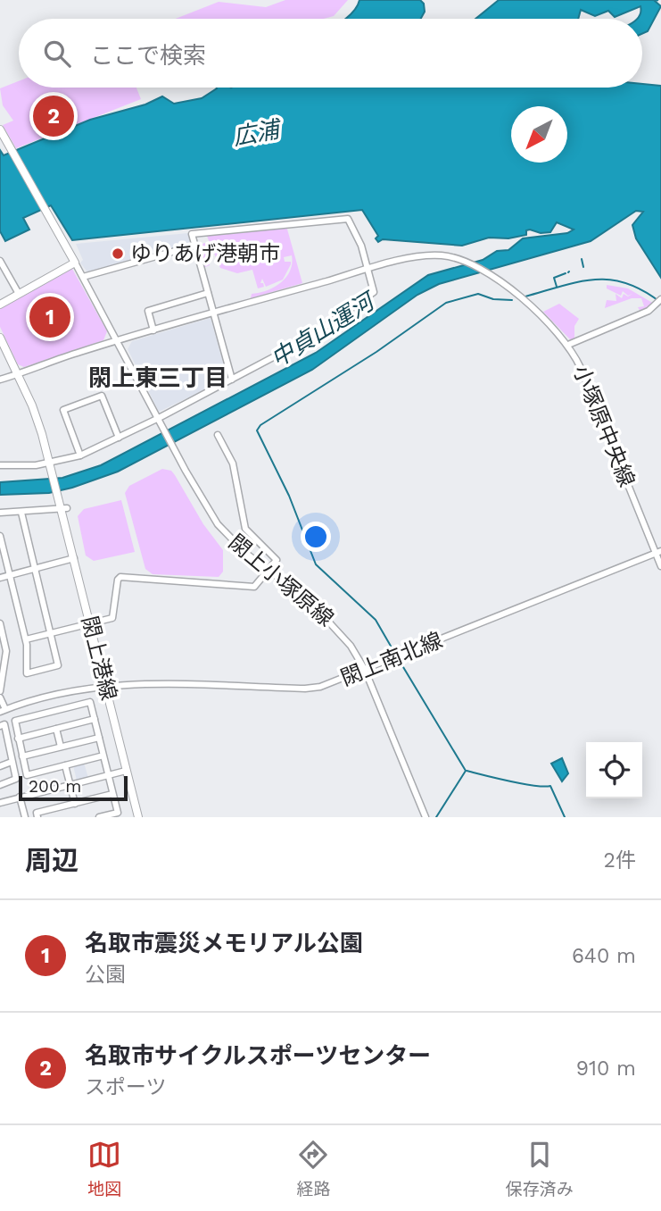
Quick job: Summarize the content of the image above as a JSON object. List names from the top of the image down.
{
  "streets": {
    "main road": ["閖上港線"],
    "street": ["小塚原中央線", "閖上小塚原線", "閖上南北線"]
  },
  "crossings": [
    ["小塚原中央線", "閖上南北線"],
    ["閖上小塚原線", "閖上南北線"],
    ["閖上港線", "閖上南北線"]
  ],
  "districts": ["閖上東三丁目"],
  "water": ["広浦", "中貞山運河"],
  "places": ["ゆりあげ港朝市"],
  "scale_bar": "200 m",
  "north": "bottom left",
  "page": {
    "search": "ここで検索",
    "pins": ["2", "1"],
    "scale": "200 m",
    "heading": ["周辺", "2件"],
    "list": [
      {
        "mark": "1",
        "name": "名取市震災メモリアル公園",
        "note": "公園",
        "value": "640 m"
      },
      {
        "mark": "2",
        "name": "名取市サイクルスポーツセンター",
        "note": "スポーツ",
        "value": "910 m"
      }
    ],
    "nav": ["地図", "経路", "保存済み"]
  }
}
